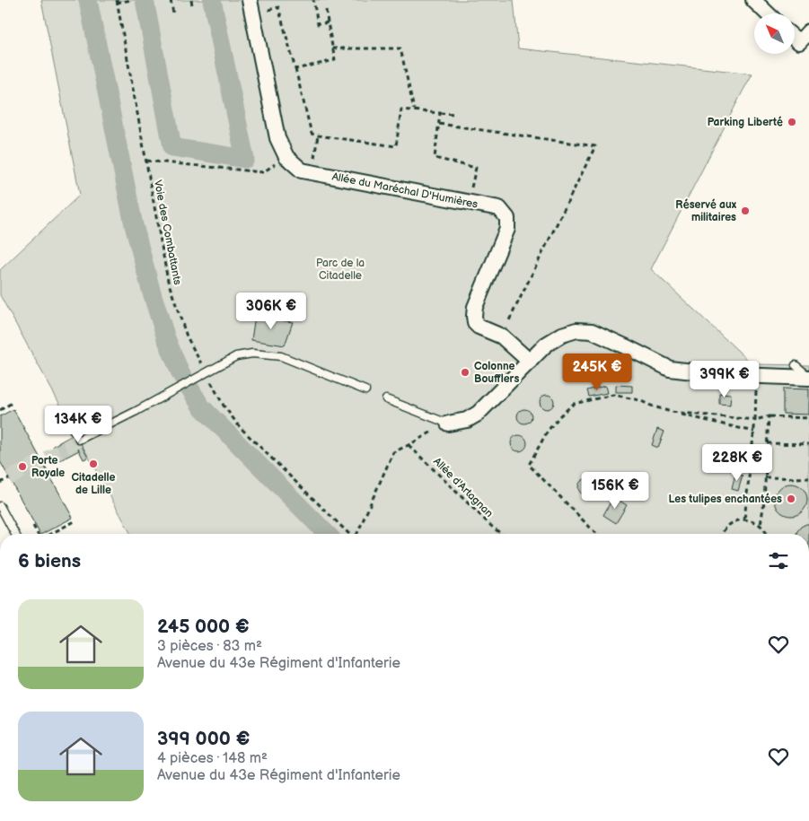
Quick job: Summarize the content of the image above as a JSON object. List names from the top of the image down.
{
  "streets": {
    "street": ["Allée du Maréchal D'Humières"],
    "path": ["Voie des Combattants", "Allée d'Artagnan"]
  },
  "parks": ["Parc de la Citadelle"],
  "places": [
    "Parking Liberté",
    "Réservé aux militaires",
    "Colonne Boufflers",
    "Citadelle de Lille",
    "Porte Royale",
    "Les tulipes enchantées"
  ],
  "north": "top left",
  "page": {
    "price": [
      "306K €",
      "245K €",
      "399K €",
      "134K €",
      "228K €",
      "156K €"
    ],
    "heading": "6 biens",
    "list": [
      {
        "name": "245 000 €",
        "note": "3 pièces · 83 m² · Avenue du 43e Régiment d'Infanterie"
      },
      {
        "name": "399 000 €",
        "note": "4 pièces · 148 m² · Avenue du 43e Régiment d'Infanterie"
      }
    ]
  }
}
